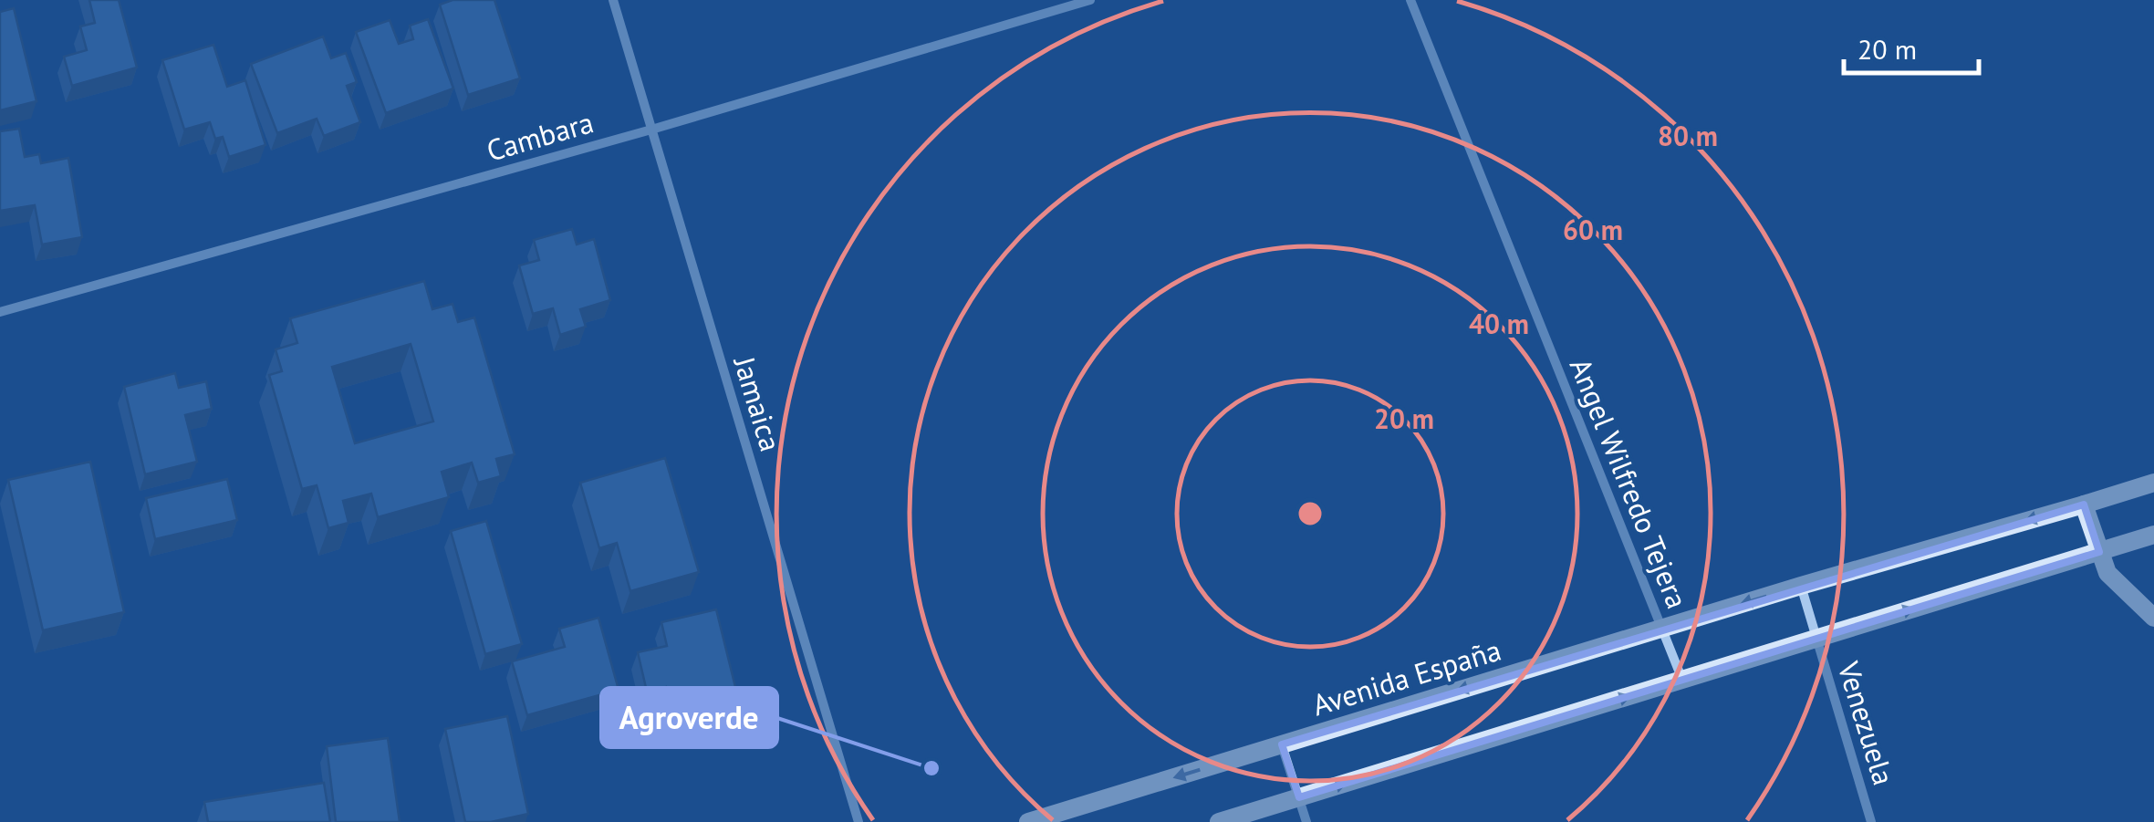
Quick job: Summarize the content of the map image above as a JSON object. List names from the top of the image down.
{
  "streets": {
    "main road": ["Avenida España"],
    "street": [
      "Cambara",
      "Jamaica",
      "Angel Wilfredo Tejera",
      "Venezuela"
    ]
  },
  "crossings": [
    ["Cambara", "Jamaica"],
    ["Angel Wilfredo Tejera", "Avenida España"]
  ],
  "places": ["Agroverde"],
  "scale_bar": "20 m",
  "rings": [
    "80 m",
    "60 m",
    "40 m",
    "20 m"
  ]
}
